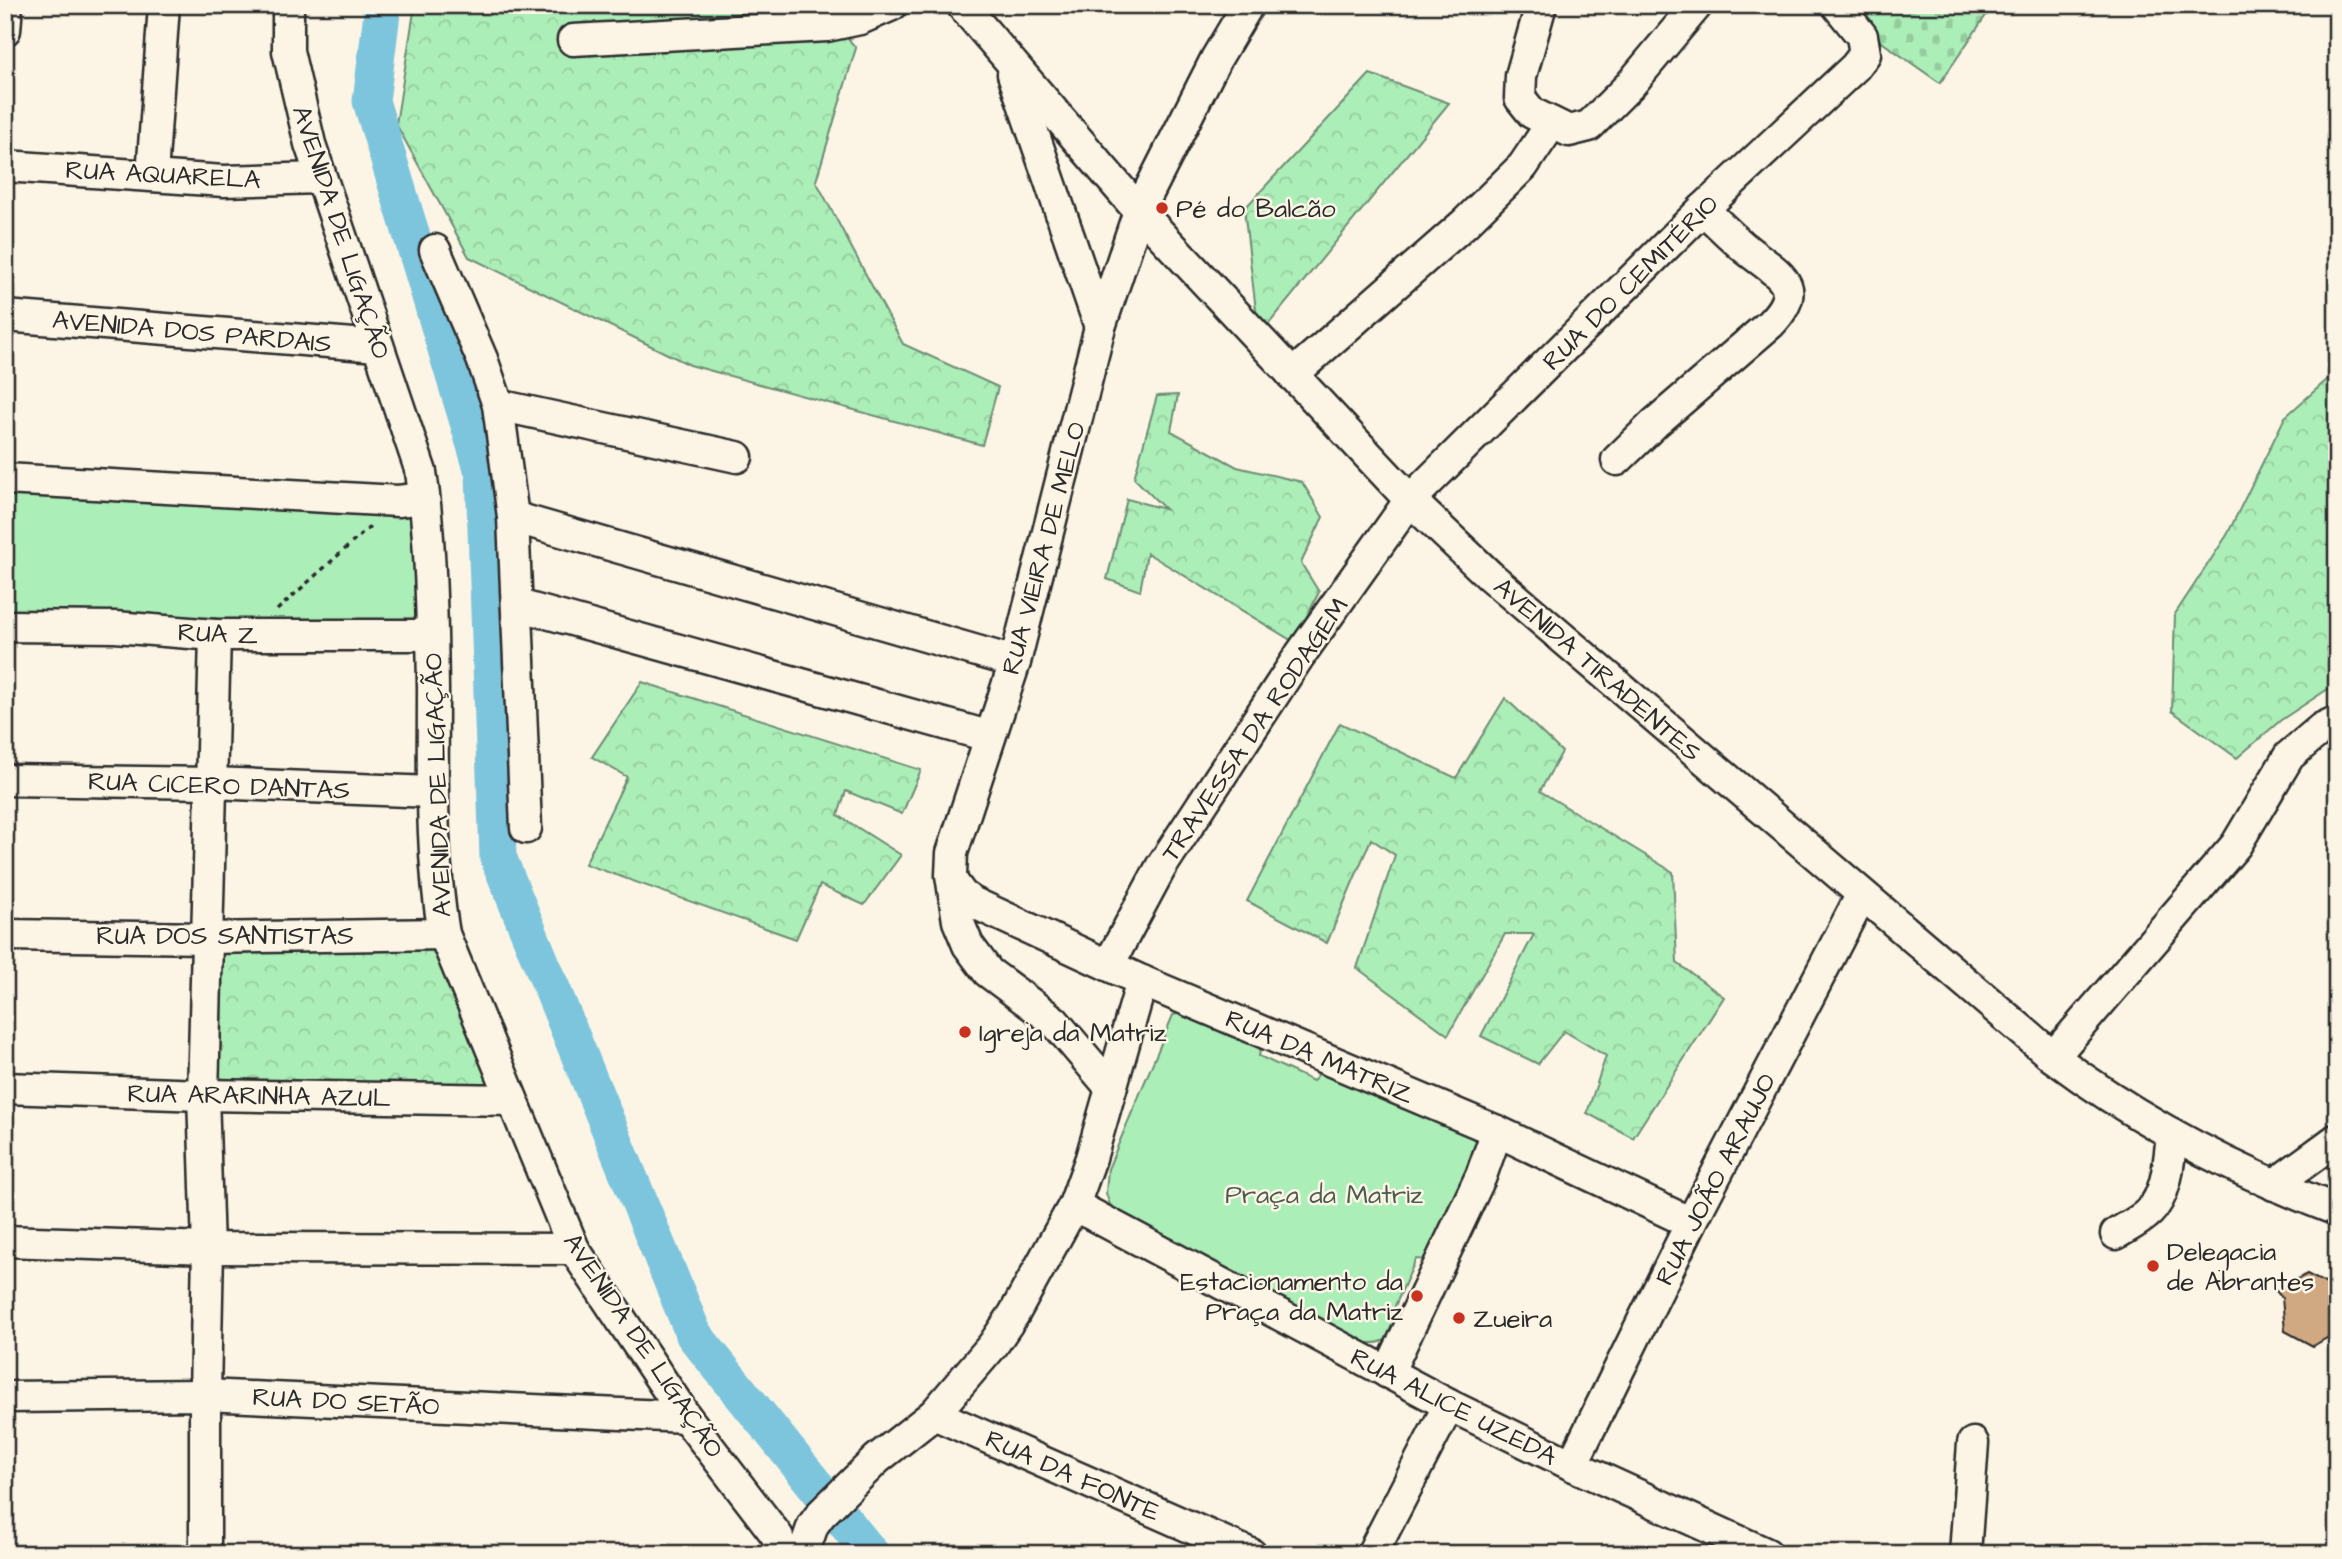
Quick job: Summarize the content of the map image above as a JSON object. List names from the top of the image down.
{
  "streets": {
    "street": [
      "RUA AQUARELA",
      "AVENIDA DE LIGAÇÃO",
      "RUA DO CEMITÉRIO",
      "AVENIDA DOS PARDAIS",
      "RUA VIEIRA DE MELO",
      "RUA Z",
      "AVENIDA TIRADENTES",
      "TRAVESSA DA RODAGEM",
      "RUA CICERO DANTAS",
      "RUA DOS SANTISTAS",
      "RUA DA MATRIZ",
      "RUA ARARINHA AZUL",
      "RUA JOÃO ARAUJO",
      "RUA DO SETÃO",
      "RUA ALICE UZEDA",
      "RUA DA FONTE"
    ]
  },
  "crossings": [
    ["RUA AQUARELA", "AVENIDA DE LIGAÇÃO"],
    ["AVENIDA DE LIGAÇÃO", "AVENIDA DOS PARDAIS"],
    ["AVENIDA DE LIGAÇÃO", "RUA Z"],
    ["AVENIDA DE LIGAÇÃO", "RUA CICERO DANTAS"],
    ["AVENIDA DE LIGAÇÃO", "RUA DOS SANTISTAS"],
    ["AVENIDA DE LIGAÇÃO", "RUA ARARINHA AZUL"],
    ["AVENIDA DE LIGAÇÃO", "RUA DO SETÃO"],
    ["RUA DO CEMITÉRIO", "AVENIDA TIRADENTES"],
    ["RUA DO CEMITÉRIO", "TRAVESSA DA RODAGEM"],
    ["RUA VIEIRA DE MELO", "AVENIDA TIRADENTES"],
    ["RUA VIEIRA DE MELO", "RUA DA MATRIZ"],
    ["AVENIDA TIRADENTES", "TRAVESSA DA RODAGEM"],
    ["AVENIDA TIRADENTES", "RUA JOÃO ARAUJO"],
    ["TRAVESSA DA RODAGEM", "RUA DA MATRIZ"],
    ["RUA DA MATRIZ", "RUA JOÃO ARAUJO"],
    ["RUA JOÃO ARAUJO", "RUA ALICE UZEDA"]
  ],
  "parks": ["Praça da Matriz"],
  "places": [
    "Pé do Balcão",
    "Igreja da Matriz",
    "Delegacia de Abrantes",
    "Estacionamento da Praça da Matriz",
    "Zueira"
  ]
}
